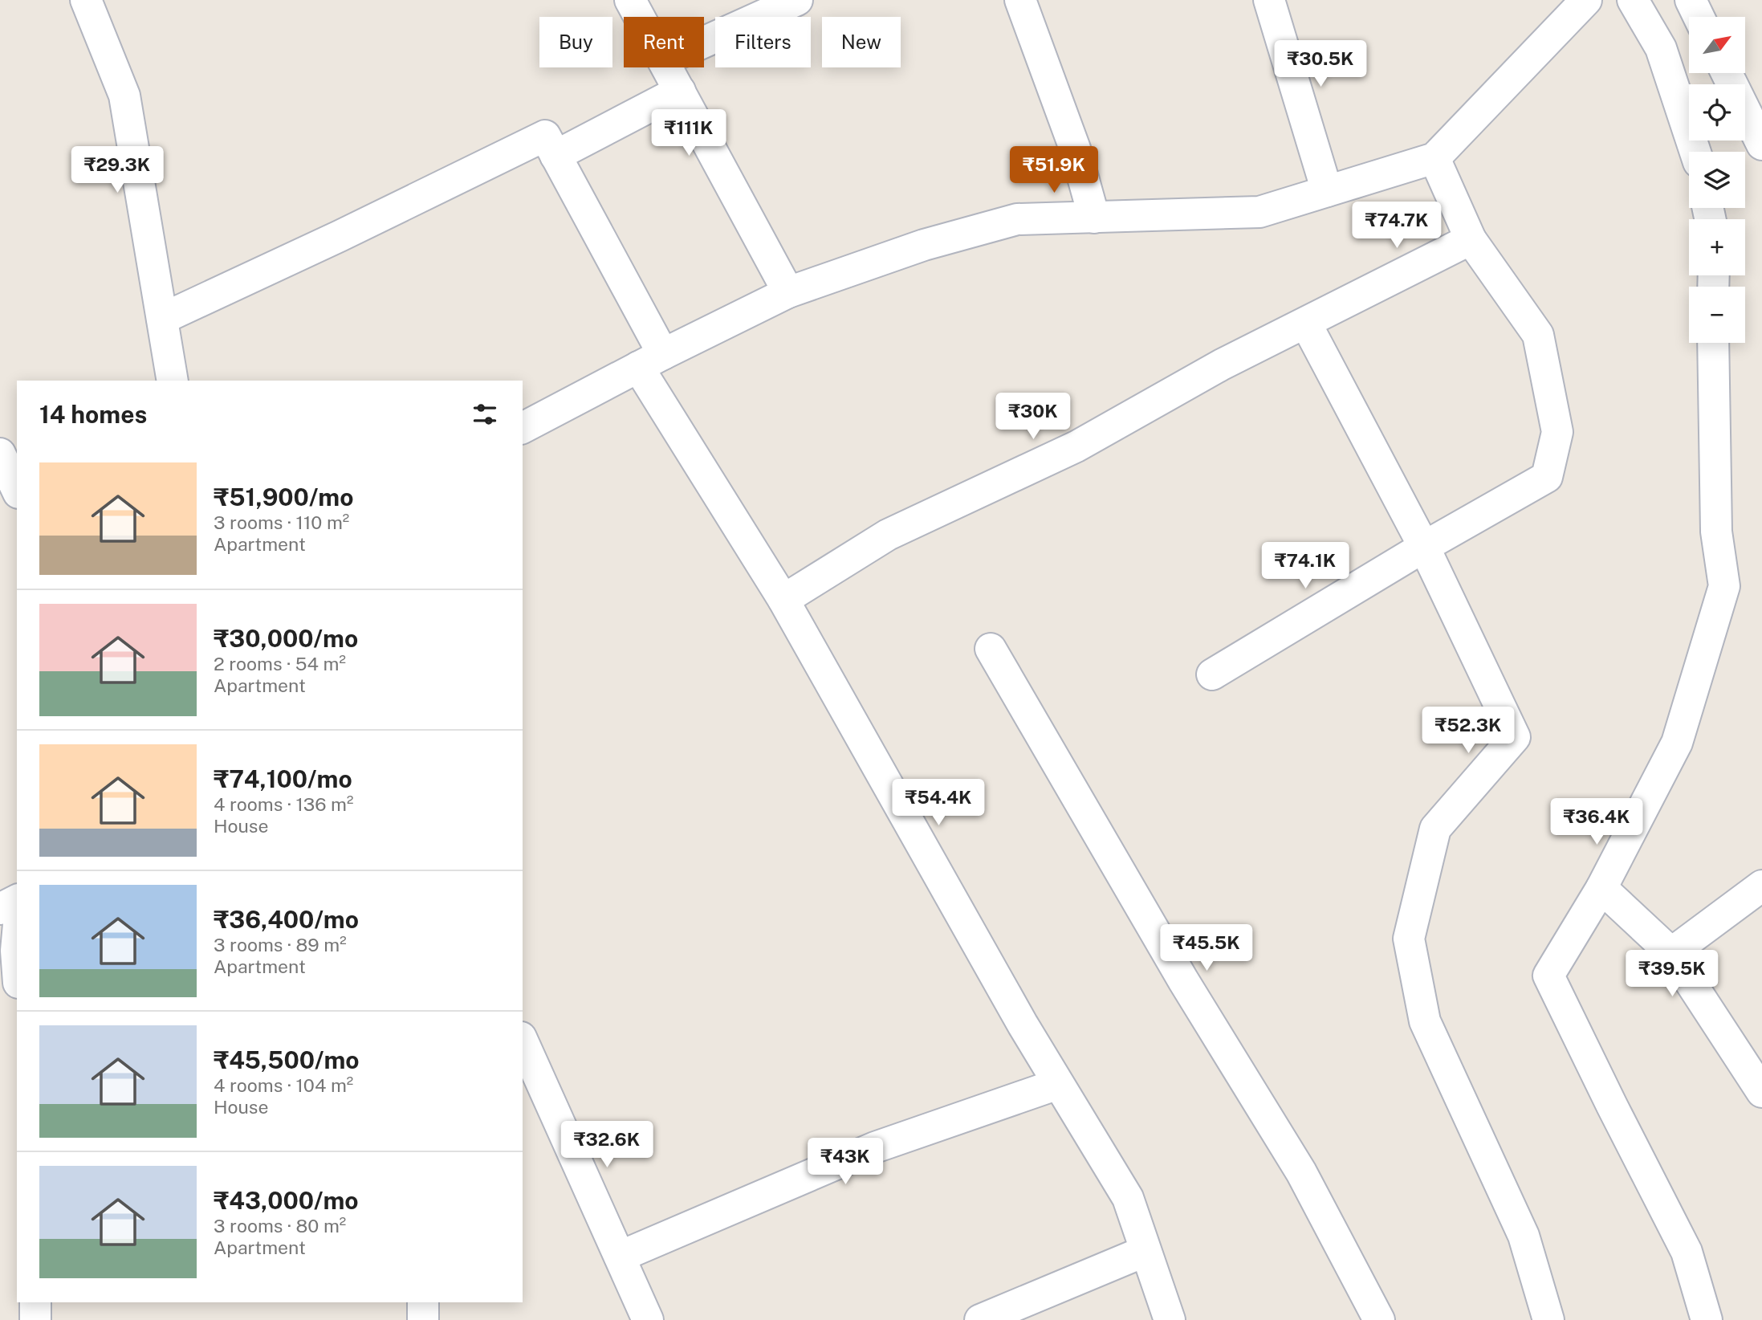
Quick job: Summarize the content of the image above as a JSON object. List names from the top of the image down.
{
  "north": "top right",
  "page": {
    "map_buttons": ["+", "−"],
    "chip": [
      "Buy",
      "Rent",
      "Filters",
      "New"
    ],
    "price": [
      "₹30.5K",
      "₹111K",
      "₹29.3K",
      "₹51.9K",
      "₹74.7K",
      "₹30K",
      "₹74.1K",
      "₹52.3K",
      "₹54.4K",
      "₹36.4K",
      "₹45.5K",
      "₹39.5K",
      "₹32.6K",
      "₹43K"
    ],
    "heading": "14 homes",
    "list": [
      {
        "name": "₹51,900/mo",
        "note": "3 rooms · 110 m² · Apartment"
      },
      {
        "name": "₹30,000/mo",
        "note": "2 rooms · 54 m² · Apartment"
      },
      {
        "name": "₹74,100/mo",
        "note": "4 rooms · 136 m² · House"
      },
      {
        "name": "₹36,400/mo",
        "note": "3 rooms · 89 m² · Apartment"
      },
      {
        "name": "₹45,500/mo",
        "note": "4 rooms · 104 m² · House"
      },
      {
        "name": "₹43,000/mo",
        "note": "3 rooms · 80 m² · Apartment"
      }
    ]
  }
}
